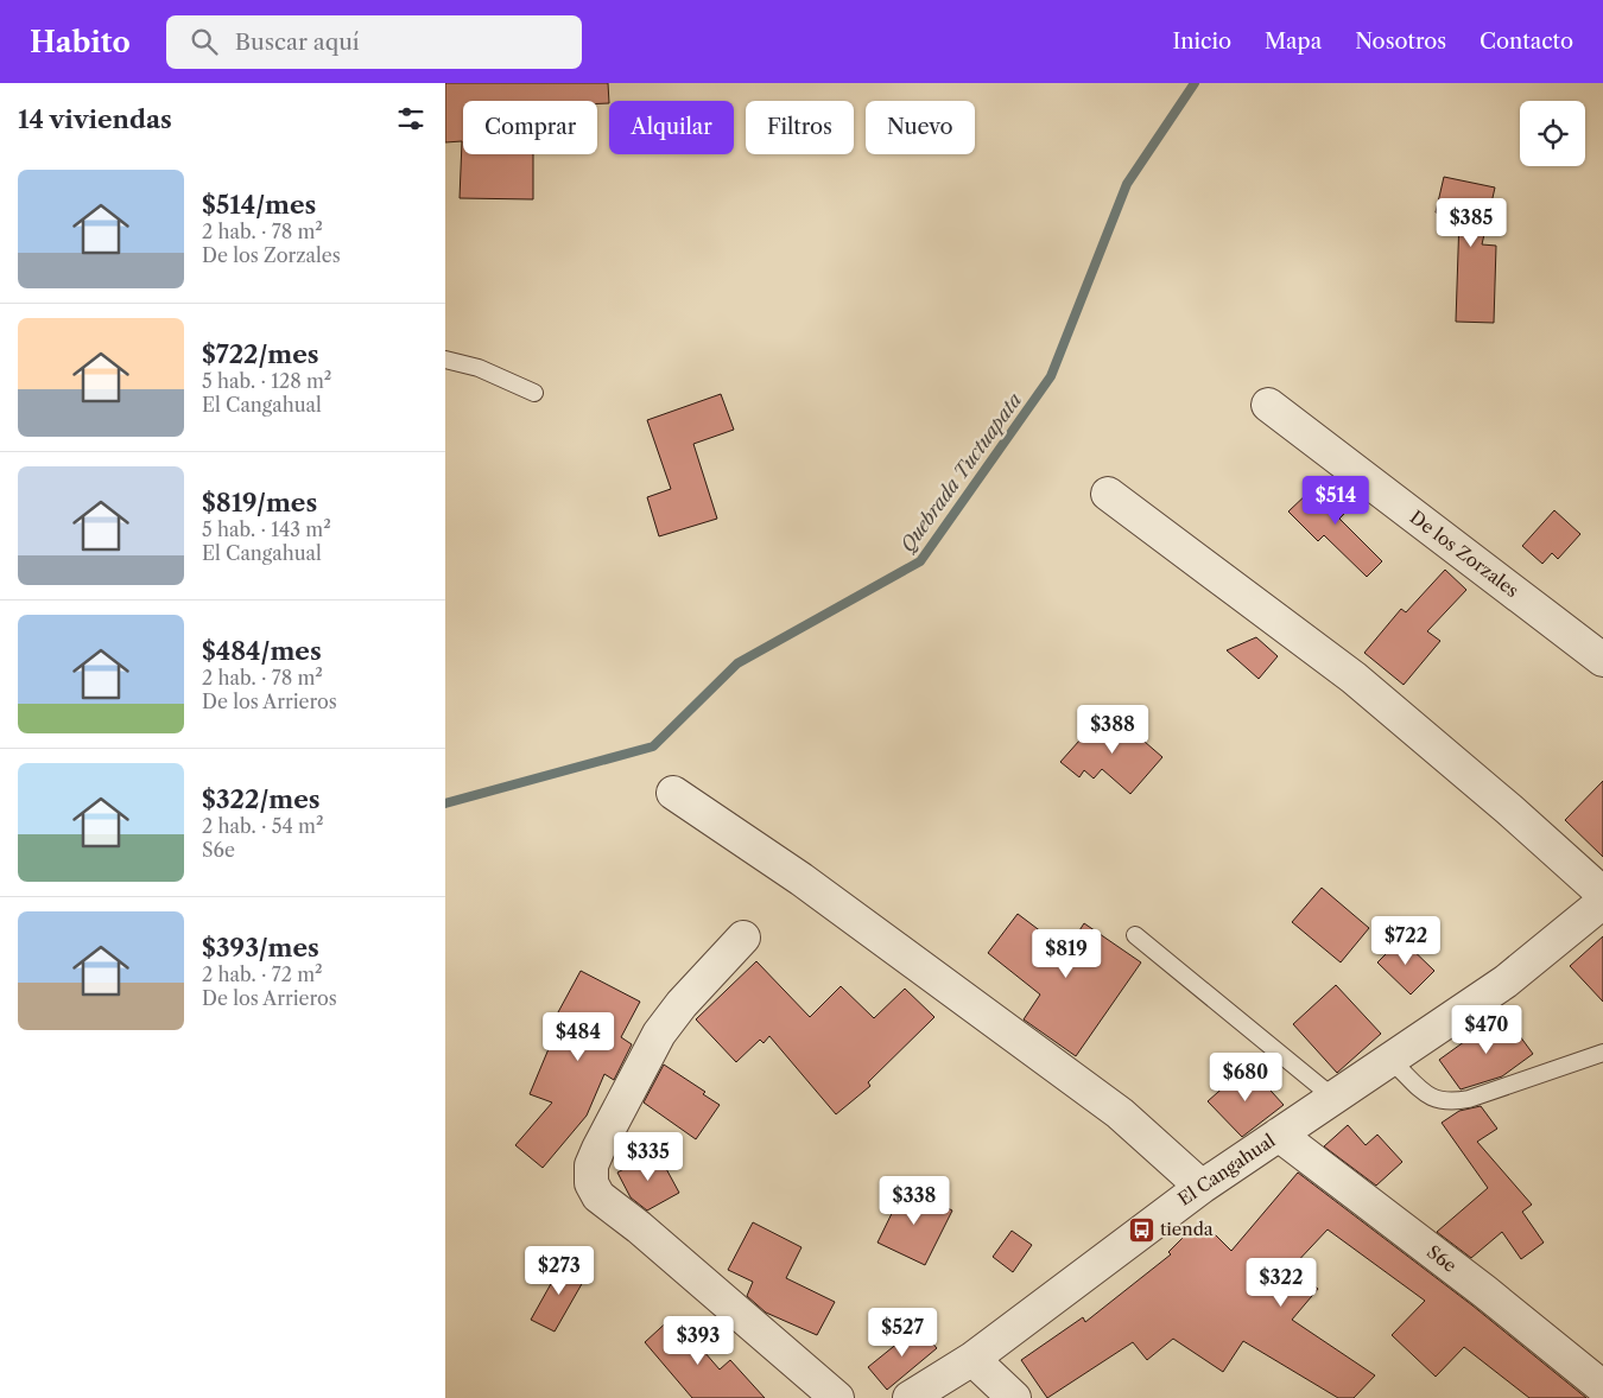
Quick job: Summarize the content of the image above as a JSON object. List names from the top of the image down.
{
  "streets": {
    "street": ["De los Zorzales", "El Cangahual", "S6e"]
  },
  "crossings": [
    ["El Cangahual", "S6e"]
  ],
  "water": ["Quebrada Tuctuapata"],
  "places": {
    "bus stop": ["tienda"]
  },
  "page": {
    "header": "Habito",
    "search": "Buscar aquí",
    "nav": [
      "Inicio",
      "Mapa",
      "Nosotros",
      "Contacto"
    ],
    "heading": "14 viviendas",
    "chip": [
      "Comprar",
      "Alquilar",
      "Filtros",
      "Nuevo"
    ],
    "list": [
      {
        "name": "$514/mes",
        "note": "2 hab. · 78 m² · De los Zorzales"
      },
      {
        "name": "$722/mes",
        "note": "5 hab. · 128 m² · El Cangahual"
      },
      {
        "name": "$819/mes",
        "note": "5 hab. · 143 m² · El Cangahual"
      },
      {
        "name": "$484/mes",
        "note": "2 hab. · 78 m² · De los Arrieros"
      },
      {
        "name": "$322/mes",
        "note": "2 hab. · 54 m² · S6e"
      },
      {
        "name": "$393/mes",
        "note": "2 hab. · 72 m² · De los Arrieros"
      }
    ],
    "price": [
      "$385",
      "$514",
      "$388",
      "$722",
      "$819",
      "$470",
      "$484",
      "$680",
      "$335",
      "$338",
      "$273",
      "$322",
      "$527",
      "$393"
    ]
  }
}
